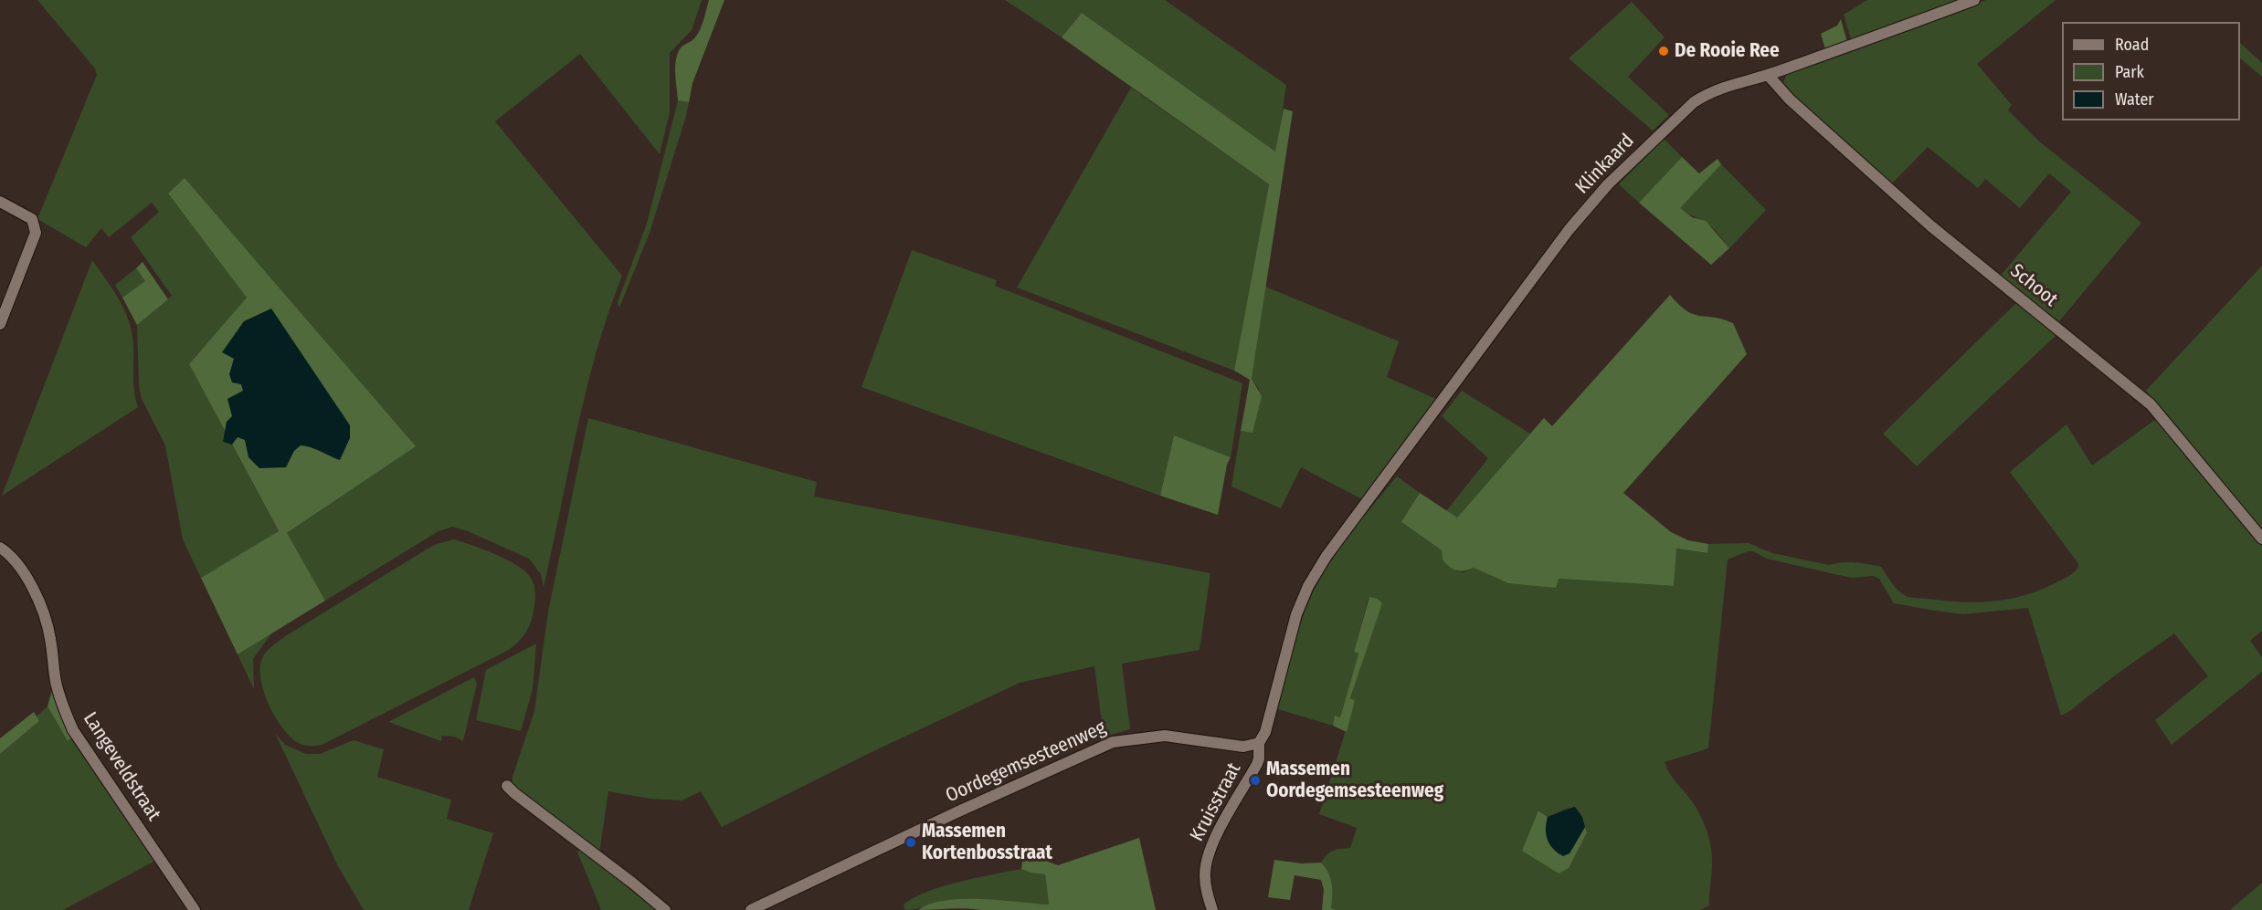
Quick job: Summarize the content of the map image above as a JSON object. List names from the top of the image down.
{
  "streets": {
    "street": [
      "Klinkaard",
      "Schoot",
      "Oordegemsesteenweg",
      "Langeveldstraat",
      "Kruisstraat"
    ]
  },
  "crossings": [
    ["Klinkaard", "Schoot"],
    ["Klinkaard", "Oordegemsesteenweg"],
    ["Klinkaard", "Kruisstraat"],
    ["Oordegemsesteenweg", "Kruisstraat"]
  ],
  "places": ["De Rooie Ree", "Massemen Oordegemsesteenweg", "Massemen Kortenbosstraat"],
  "legend": ["Road", "Park", "Water"]
}
